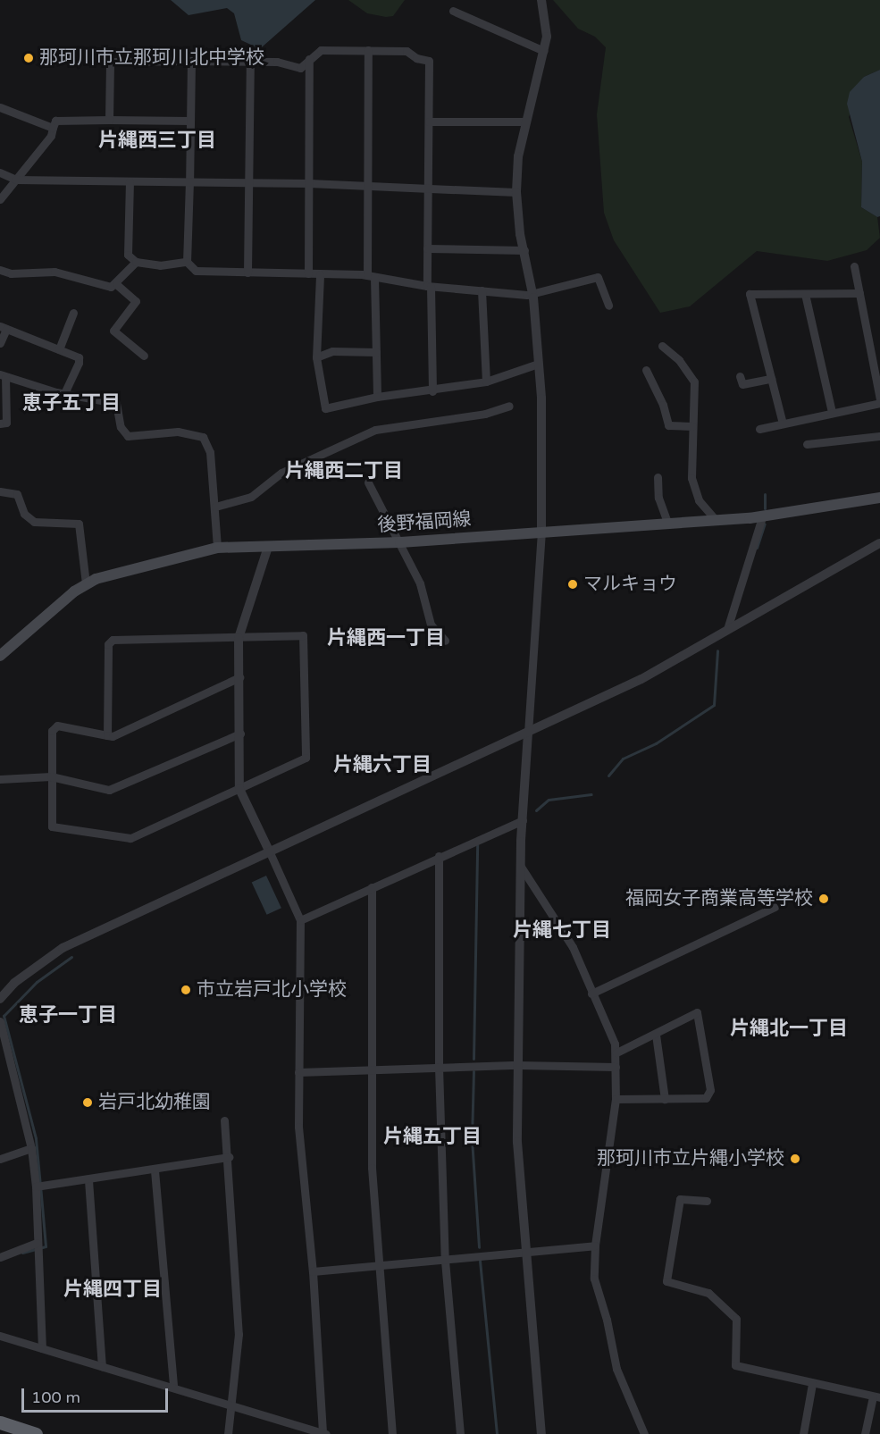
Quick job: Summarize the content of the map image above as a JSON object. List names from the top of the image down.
{
  "streets": {
    "main road": ["後野福岡線"]
  },
  "districts": [
    "片縄西三丁目",
    "恵子五丁目",
    "片縄西二丁目",
    "片縄西一丁目",
    "片縄六丁目",
    "片縄七丁目",
    "恵子一丁目",
    "片縄北一丁目",
    "片縄五丁目",
    "片縄四丁目"
  ],
  "places": [
    "那珂川市立那珂川北中学校",
    "マルキョウ",
    "福岡女子商業高等学校",
    "市立岩戸北小学校",
    "岩戸北幼稚園",
    "那珂川市立片縄小学校"
  ],
  "scale_bar": "100 m"
}
